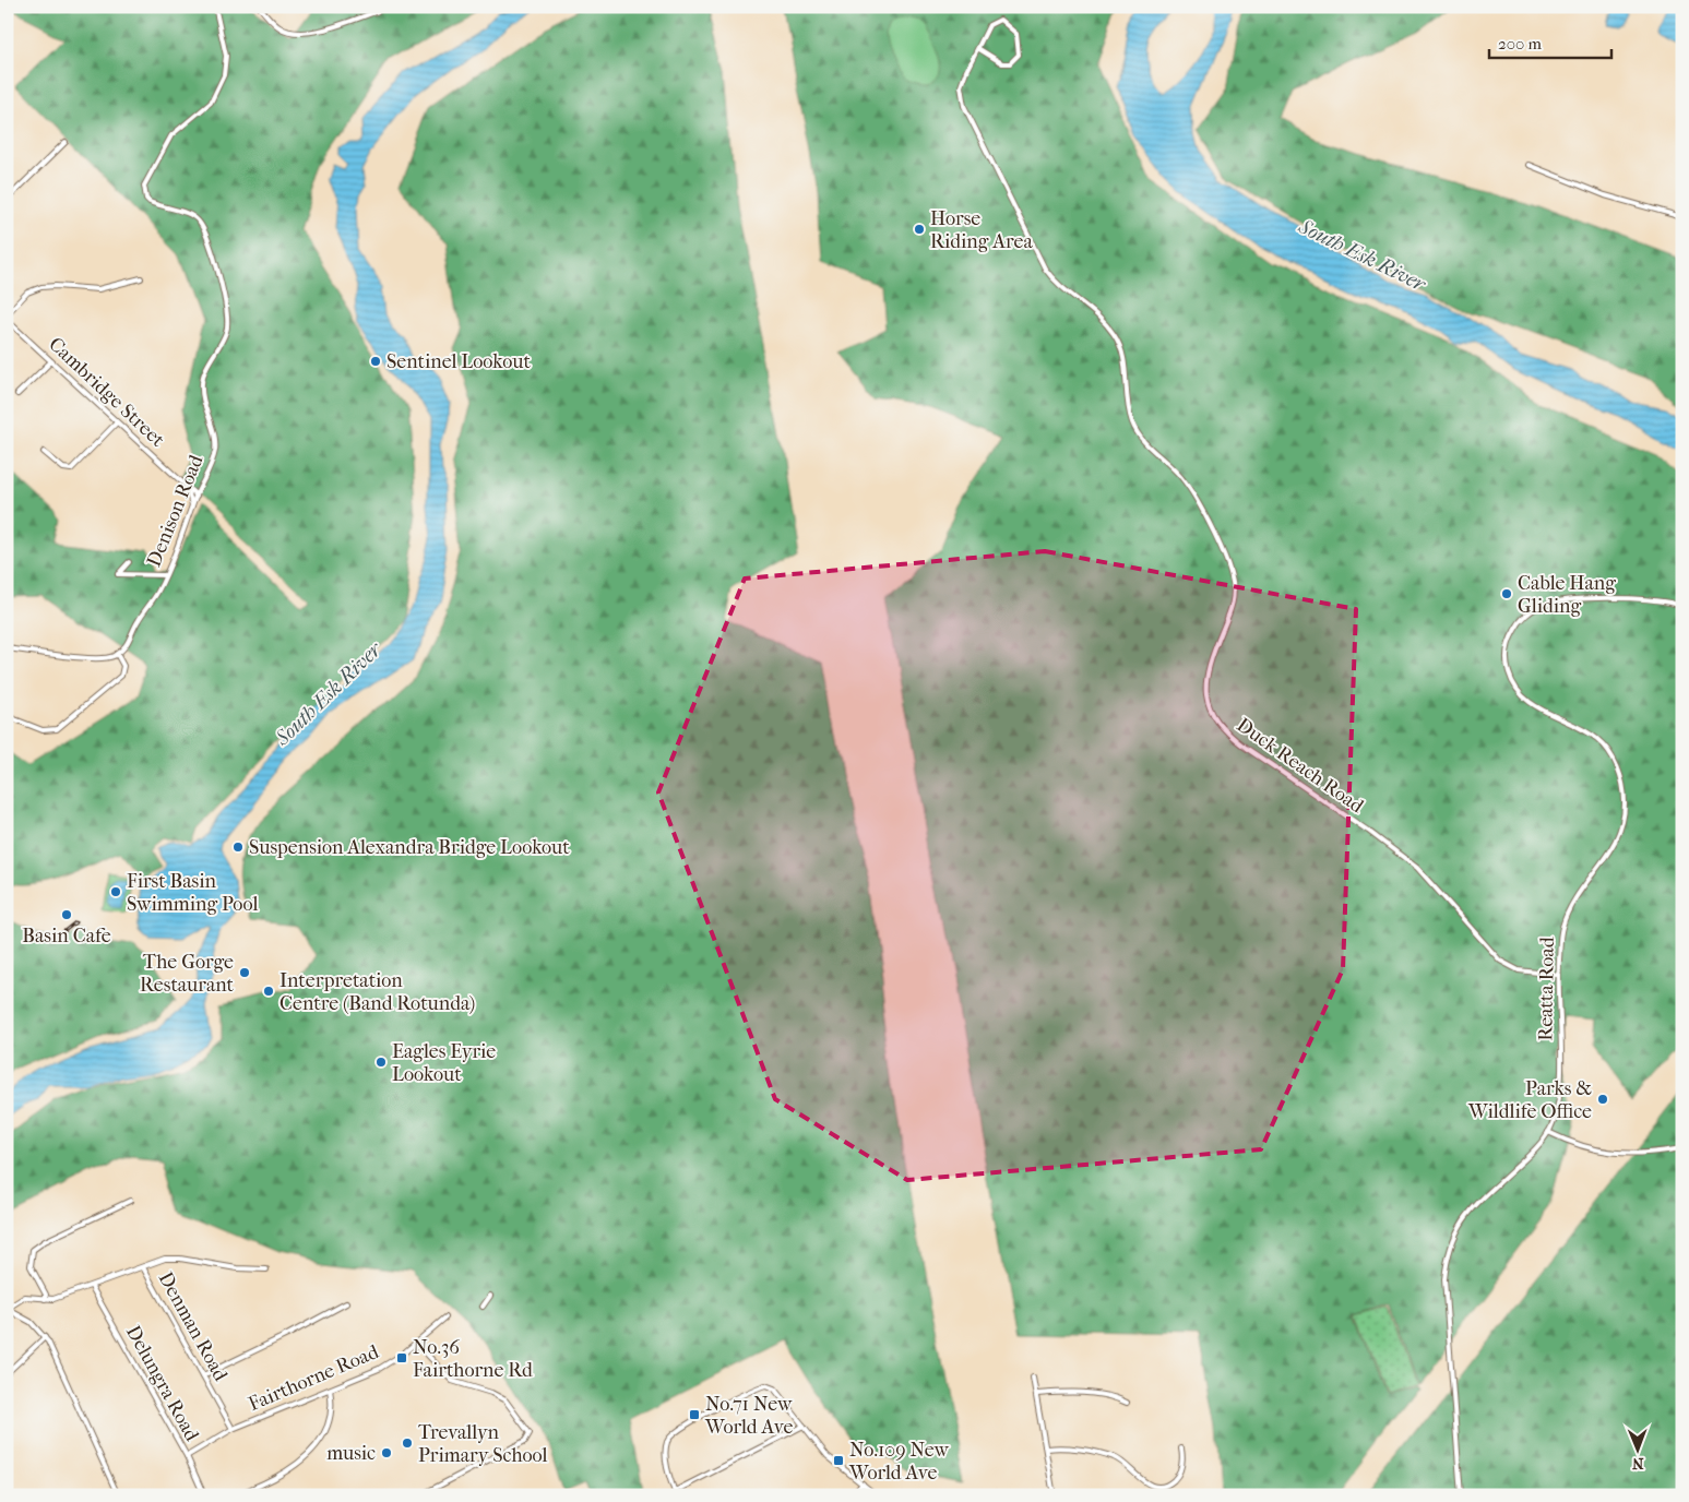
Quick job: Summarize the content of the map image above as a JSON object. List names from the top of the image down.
{
  "streets": {
    "street": [
      "Cambridge Street",
      "Denison Road",
      "Duck Reach Road",
      "Reatta Road",
      "Denman Road",
      "Fairthorne Road",
      "Delungra Road"
    ]
  },
  "crossings": [
    ["Cambridge Street", "Denison Road"],
    ["Duck Reach Road", "Reatta Road"],
    ["Denman Road", "Fairthorne Road"],
    ["Fairthorne Road", "Delungra Road"]
  ],
  "water": ["South Esk River"],
  "places": {
    "other": [
      "Horse Riding Area",
      "Sentinel Lookout",
      "Cable Hang Gliding",
      "Suspension Alexandra Bridge Lookout",
      "First Basin Swimming Pool",
      "Basin Cafe",
      "The Gorge Restaurant",
      "Interpretation Centre (Band Rotunda)",
      "Eagles Eyrie Lookout",
      "Parks & Wildlife Office",
      "Trevallyn Primary School",
      "music"
    ],
    "transit": ["No.36 Fairthorne Rd", "No.71 New World Ave", "No.109 New World Ave"]
  },
  "scale_bar": "200 m",
  "north": "bottom"
}
